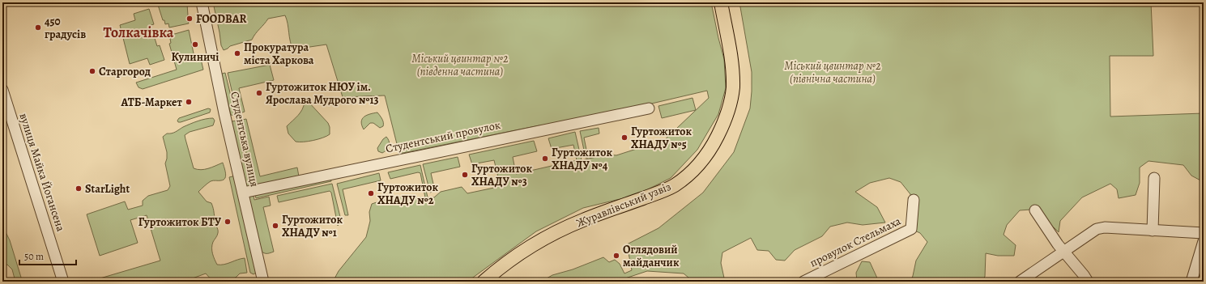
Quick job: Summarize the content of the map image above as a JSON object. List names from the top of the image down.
{
  "streets": {
    "main road": ["Журавлівський узвіз"],
    "street": [
      "Студентський провулок",
      "Студентська вулиця",
      "вулиця Майка Йогансена",
      "провулок Стельмаха"
    ]
  },
  "crossings": [
    ["Студентський провулок", "Студентська вулиця"]
  ],
  "districts": ["Толкачівка"],
  "parks": ["Міський цвинтар №2 (південна частина)", "Міський цвинтар №2 (північна частина)"],
  "places": [
    "FOODBAR",
    "450 градусів",
    "Кулиничі",
    "Прокуратура міста Харкова",
    "Старгород",
    "Гуртожиток НЮУ ім. Ярослава Мудрого №13",
    "АТБ-Маркет",
    "Гуртожиток ХНАДУ №5",
    "Гуртожиток ХНАДУ №4",
    "Гуртожиток ХНАДУ №3",
    "StarLight",
    "Гуртожиток ХНАДУ №2",
    "Гуртожиток БТУ",
    "Гуртожиток ХНАДУ №1",
    "Оглядовий майданчик"
  ],
  "scale_bar": "50 m"
}
